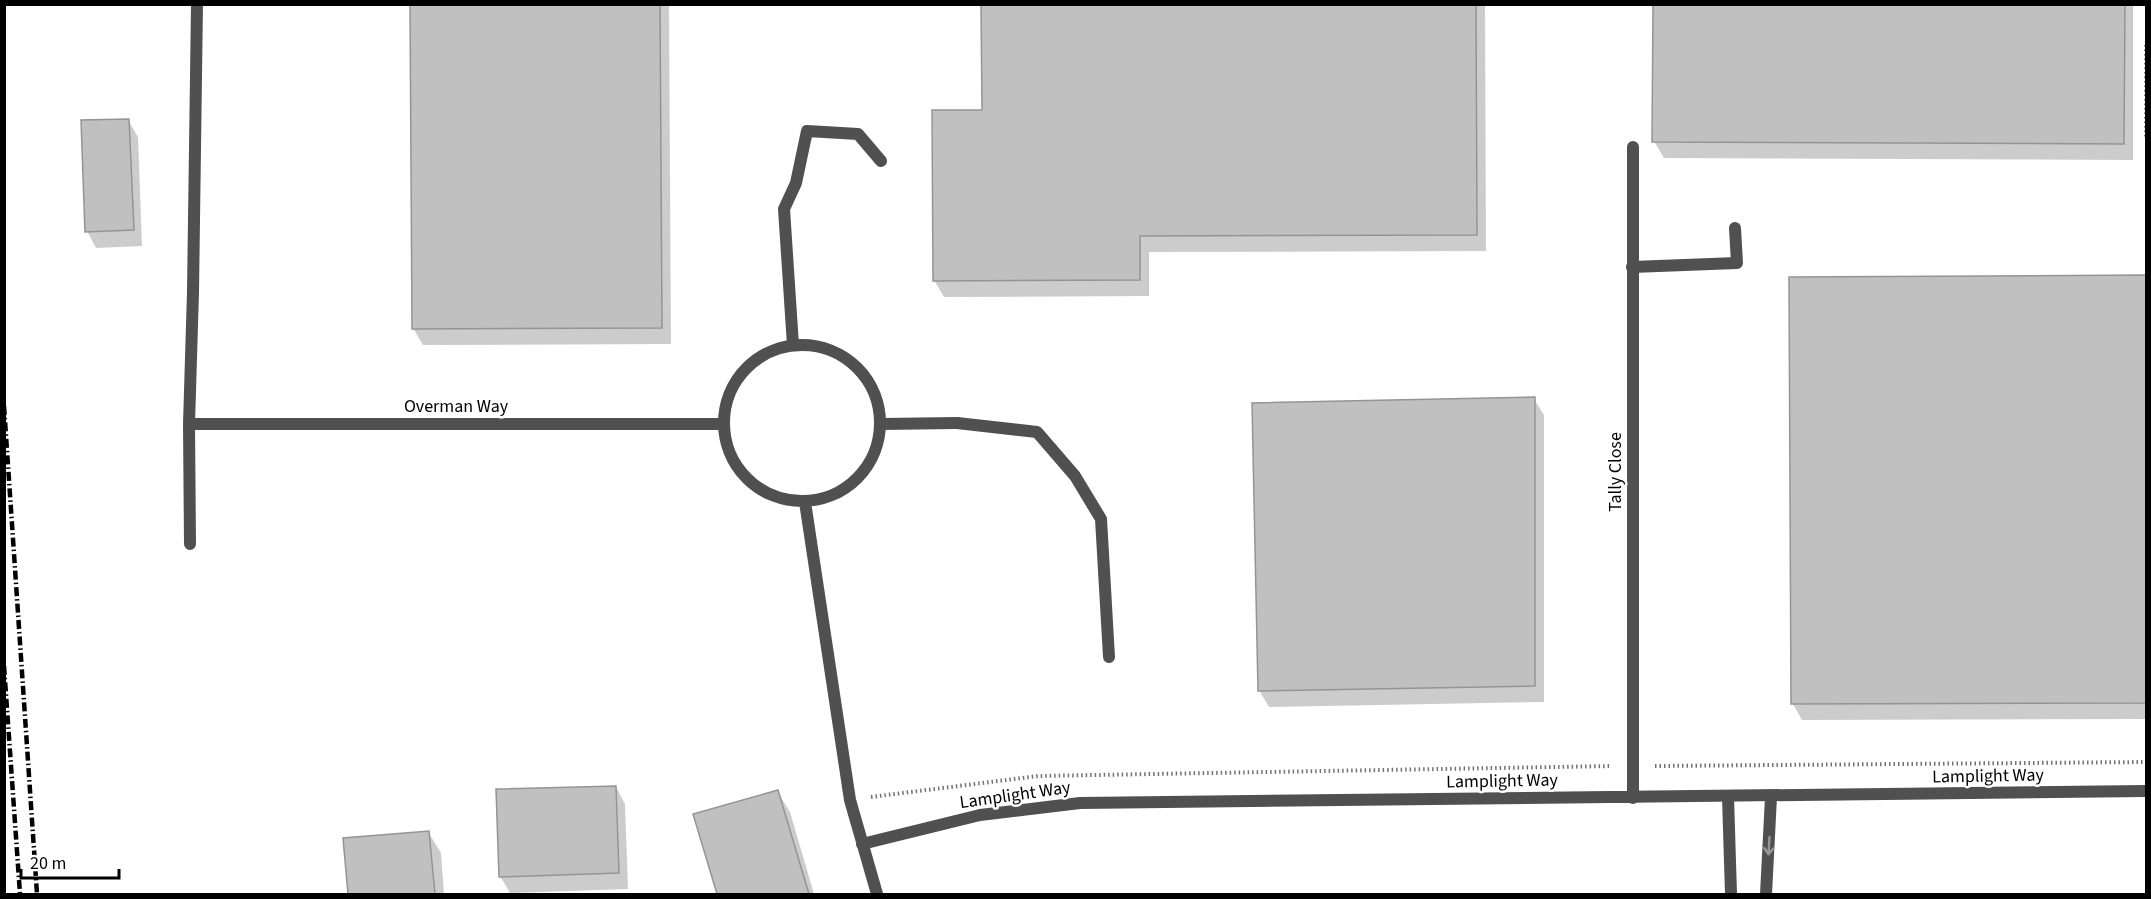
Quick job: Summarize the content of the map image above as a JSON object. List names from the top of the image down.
{
  "streets": {
    "street": ["Overman Way", "Tally Close", "Lamplight Way"]
  },
  "crossings": [
    ["Tally Close", "Lamplight Way"]
  ],
  "scale_bar": "20 m"
}
